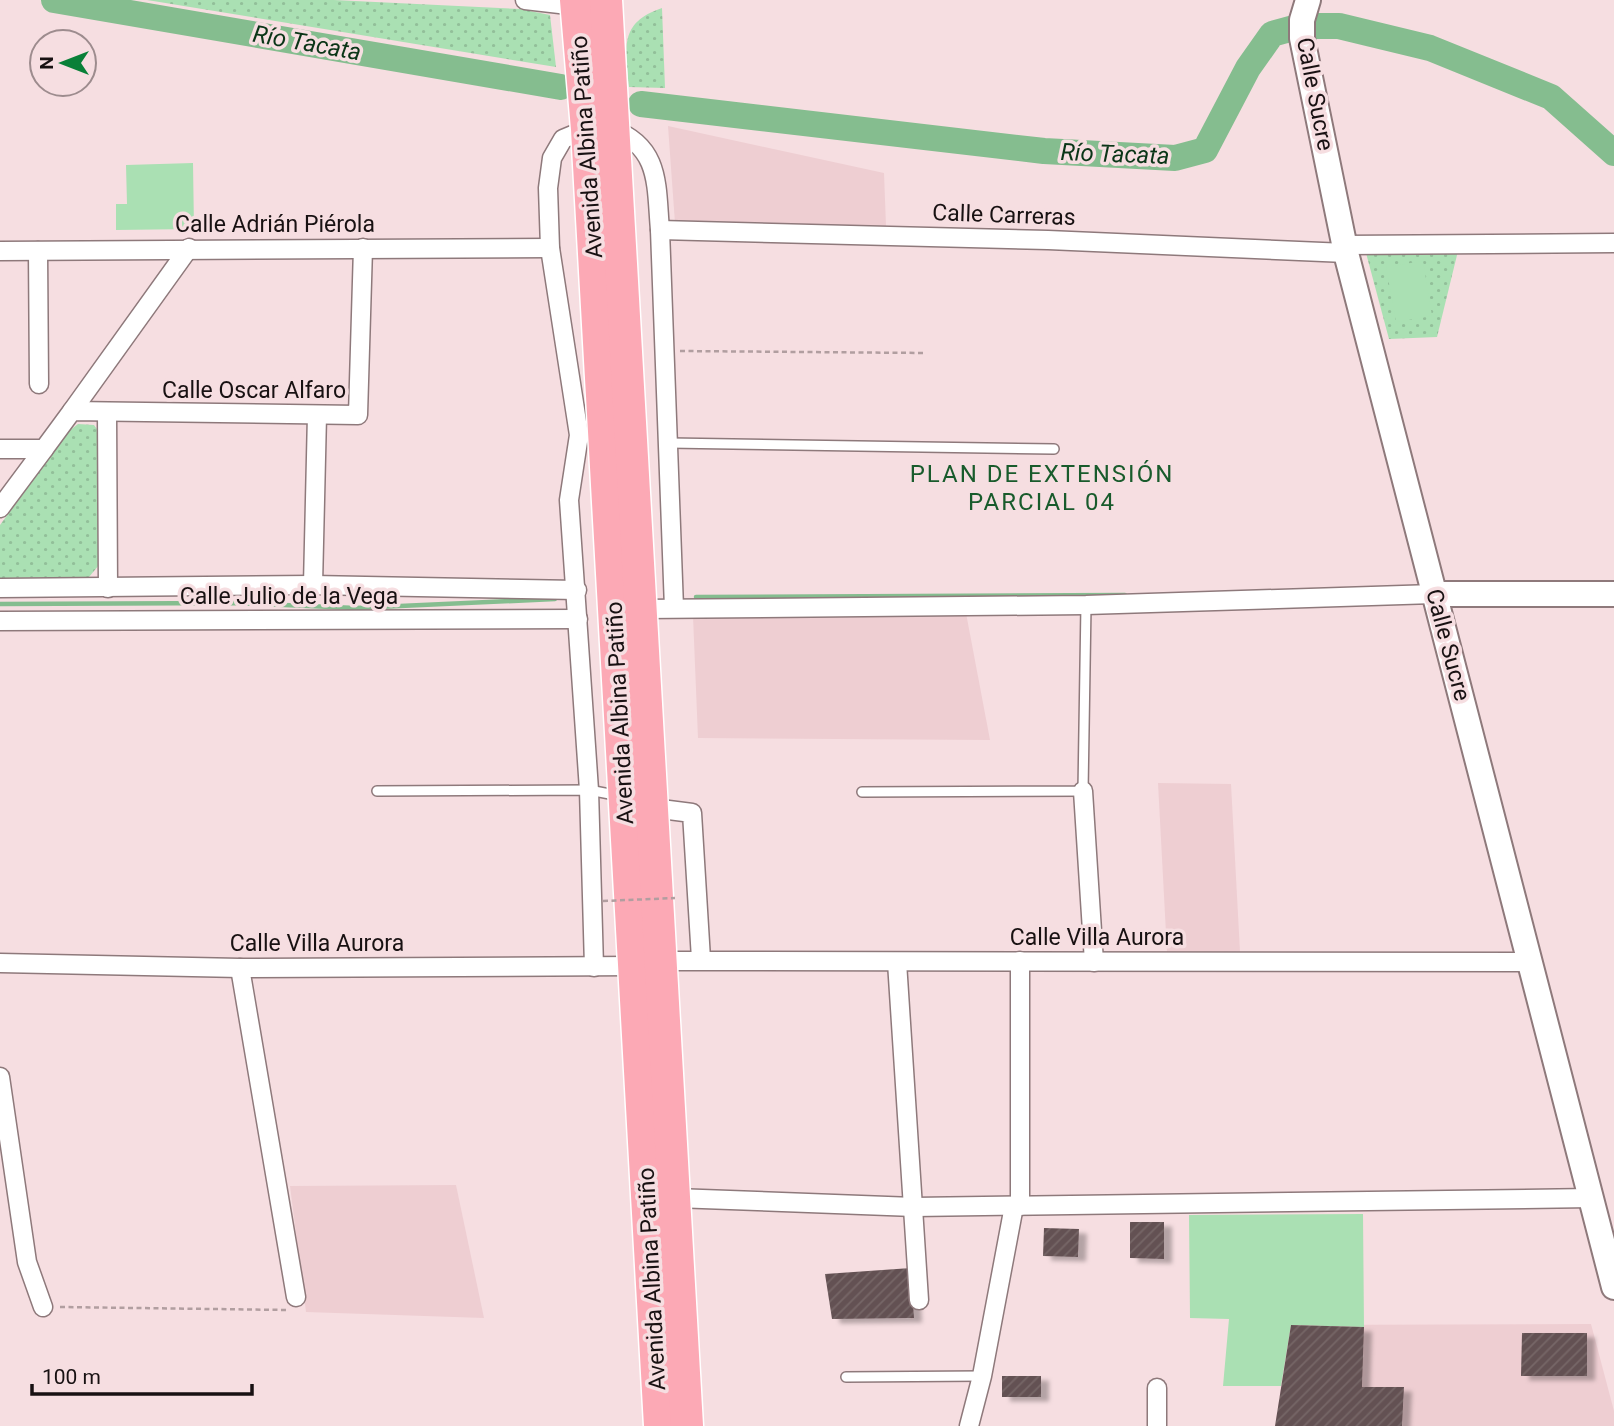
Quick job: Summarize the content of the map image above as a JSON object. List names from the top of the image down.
{
  "streets": {
    "highway": ["Avenida Albina Patiño"],
    "main road": ["Calle Sucre"],
    "street": [
      "Calle Carreras",
      "Calle Adrián Piérola",
      "Calle Oscar Alfaro",
      "Calle Julio de la Vega",
      "Calle Villa Aurora"
    ]
  },
  "crossings": [
    ["Calle Sucre", "Calle Carreras"],
    ["Calle Sucre", "Calle Villa Aurora"],
    ["Avenida Albina Patiño", "Calle Villa Aurora"],
    ["Calle Adrián Piérola", "Calle Oscar Alfaro"]
  ],
  "districts": ["PLAN DE EXTENSIÓN PARCIAL 04"],
  "water": ["Río Tacata"],
  "scale_bar": "100 m",
  "north": "left"
}
